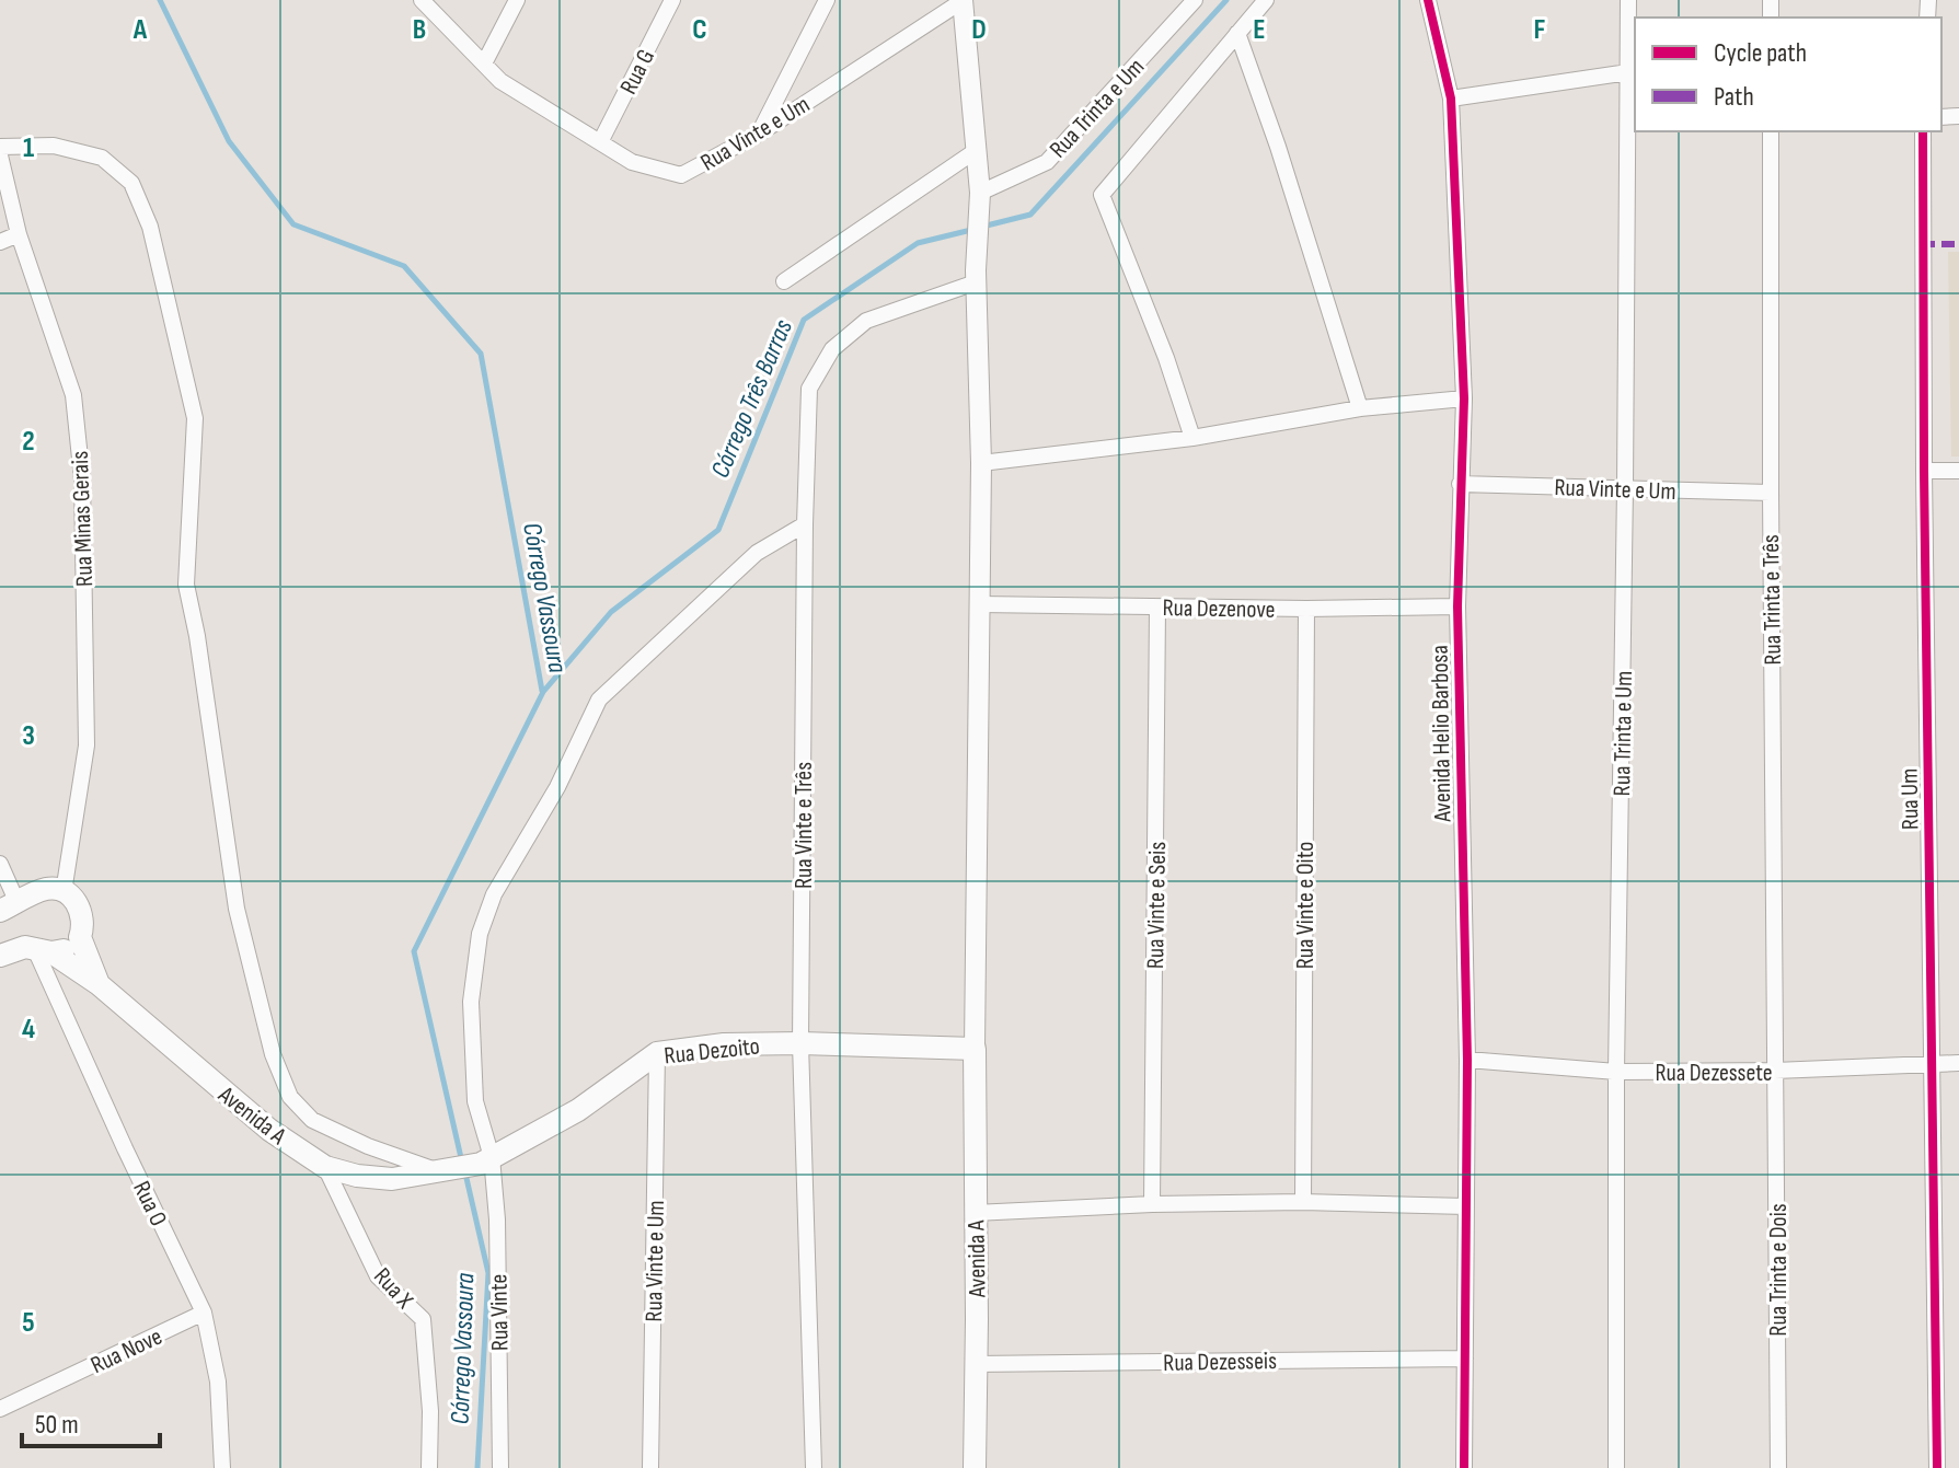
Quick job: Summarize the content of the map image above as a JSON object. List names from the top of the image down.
{
  "streets": {
    "main road": ["Rua Dezoito", "Avenida A"],
    "street": [
      "Rua G",
      "Rua Trinta e Um",
      "Rua Vinte e Um",
      "Rua Minas Gerais",
      "Rua Trinta e Três",
      "Rua Dezenove",
      "Avenida Helio Barbosa",
      "Rua Um",
      "Rua Vinte e Três",
      "Rua Vinte e Seis",
      "Rua Vinte e Oito",
      "Rua Dezessete",
      "Rua O",
      "Rua Trinta e Dois",
      "Rua X",
      "Rua Vinte",
      "Rua Nove",
      "Rua Dezesseis"
    ]
  },
  "crossings": [
    ["Rua G", "Rua Vinte e Um"],
    ["Rua Trinta e Um", "Rua Vinte e Um"],
    ["Rua Trinta e Um", "Rua Dezessete"],
    ["Rua Vinte e Um", "Rua Trinta e Três"],
    ["Rua Vinte e Um", "Avenida Helio Barbosa"],
    ["Rua Vinte e Um", "Rua Dezoito"],
    ["Rua Minas Gerais", "Avenida A"],
    ["Rua Trinta e Três", "Rua Dezessete"],
    ["Rua Trinta e Três", "Rua Trinta e Dois"],
    ["Rua Dezenove", "Avenida Helio Barbosa"],
    ["Rua Dezenove", "Rua Vinte e Seis"],
    ["Rua Dezenove", "Rua Vinte e Oito"],
    ["Avenida Helio Barbosa", "Rua Dezessete"],
    ["Avenida Helio Barbosa", "Rua Dezesseis"],
    ["Rua Um", "Rua Dezessete"],
    ["Rua Vinte e Três", "Rua Dezoito"],
    ["Rua Vinte e Três", "Rua Vinte"],
    ["Rua Dezoito", "Avenida A"],
    ["Rua Dezoito", "Rua Vinte"],
    ["Rua Dezessete", "Rua Trinta e Dois"],
    ["Avenida A", "Rua O"],
    ["Avenida A", "Rua X"],
    ["Avenida A", "Rua Vinte"],
    ["Avenida A", "Rua Dezesseis"],
    ["Rua O", "Rua Nove"]
  ],
  "water": ["Córrego Três Barras", "Córrego Vassoura"],
  "legend": ["Cycle path", "Path"],
  "scale_bar": "50 m",
  "grid": {
    "columns": [
      "A",
      "B",
      "C",
      "D",
      "E",
      "F"
    ],
    "rows": [
      "1",
      "2",
      "3",
      "4",
      "5"
    ]
  }
}
